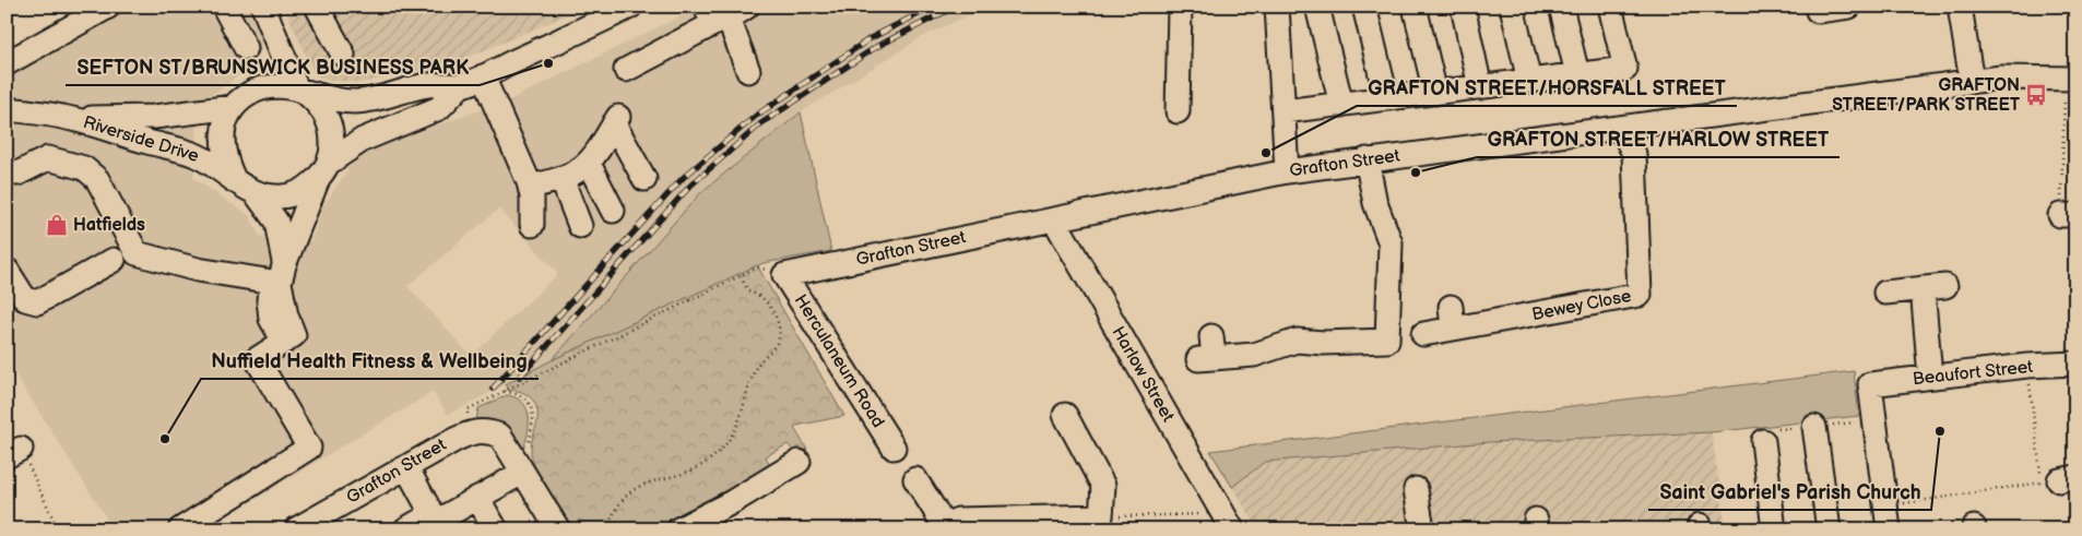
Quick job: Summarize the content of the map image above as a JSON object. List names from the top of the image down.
{
  "streets": {
    "street": [
      "Riverside Drive",
      "Grafton Street",
      "Bewey Close",
      "Herculaneum Road",
      "Beaufort Street",
      "Harlow Street"
    ]
  },
  "crossings": [
    ["Grafton Street", "Bewey Close"],
    ["Grafton Street", "Herculaneum Road"],
    ["Grafton Street", "Harlow Street"]
  ],
  "places": {
    "other": [
      "SEFTON ST/BRUNSWICK BUSINESS PARK",
      "GRAFTON STREET/HORSFALL STREET",
      "GRAFTON STREET/HARLOW STREET",
      "Saint Gabriel's Parish Church",
      "Nuffield Health Fitness & Wellbeing"
    ],
    "bus stop": ["GRAFTON STREET/PARK STREET"],
    "shop": ["Hatfields"]
  }
}
